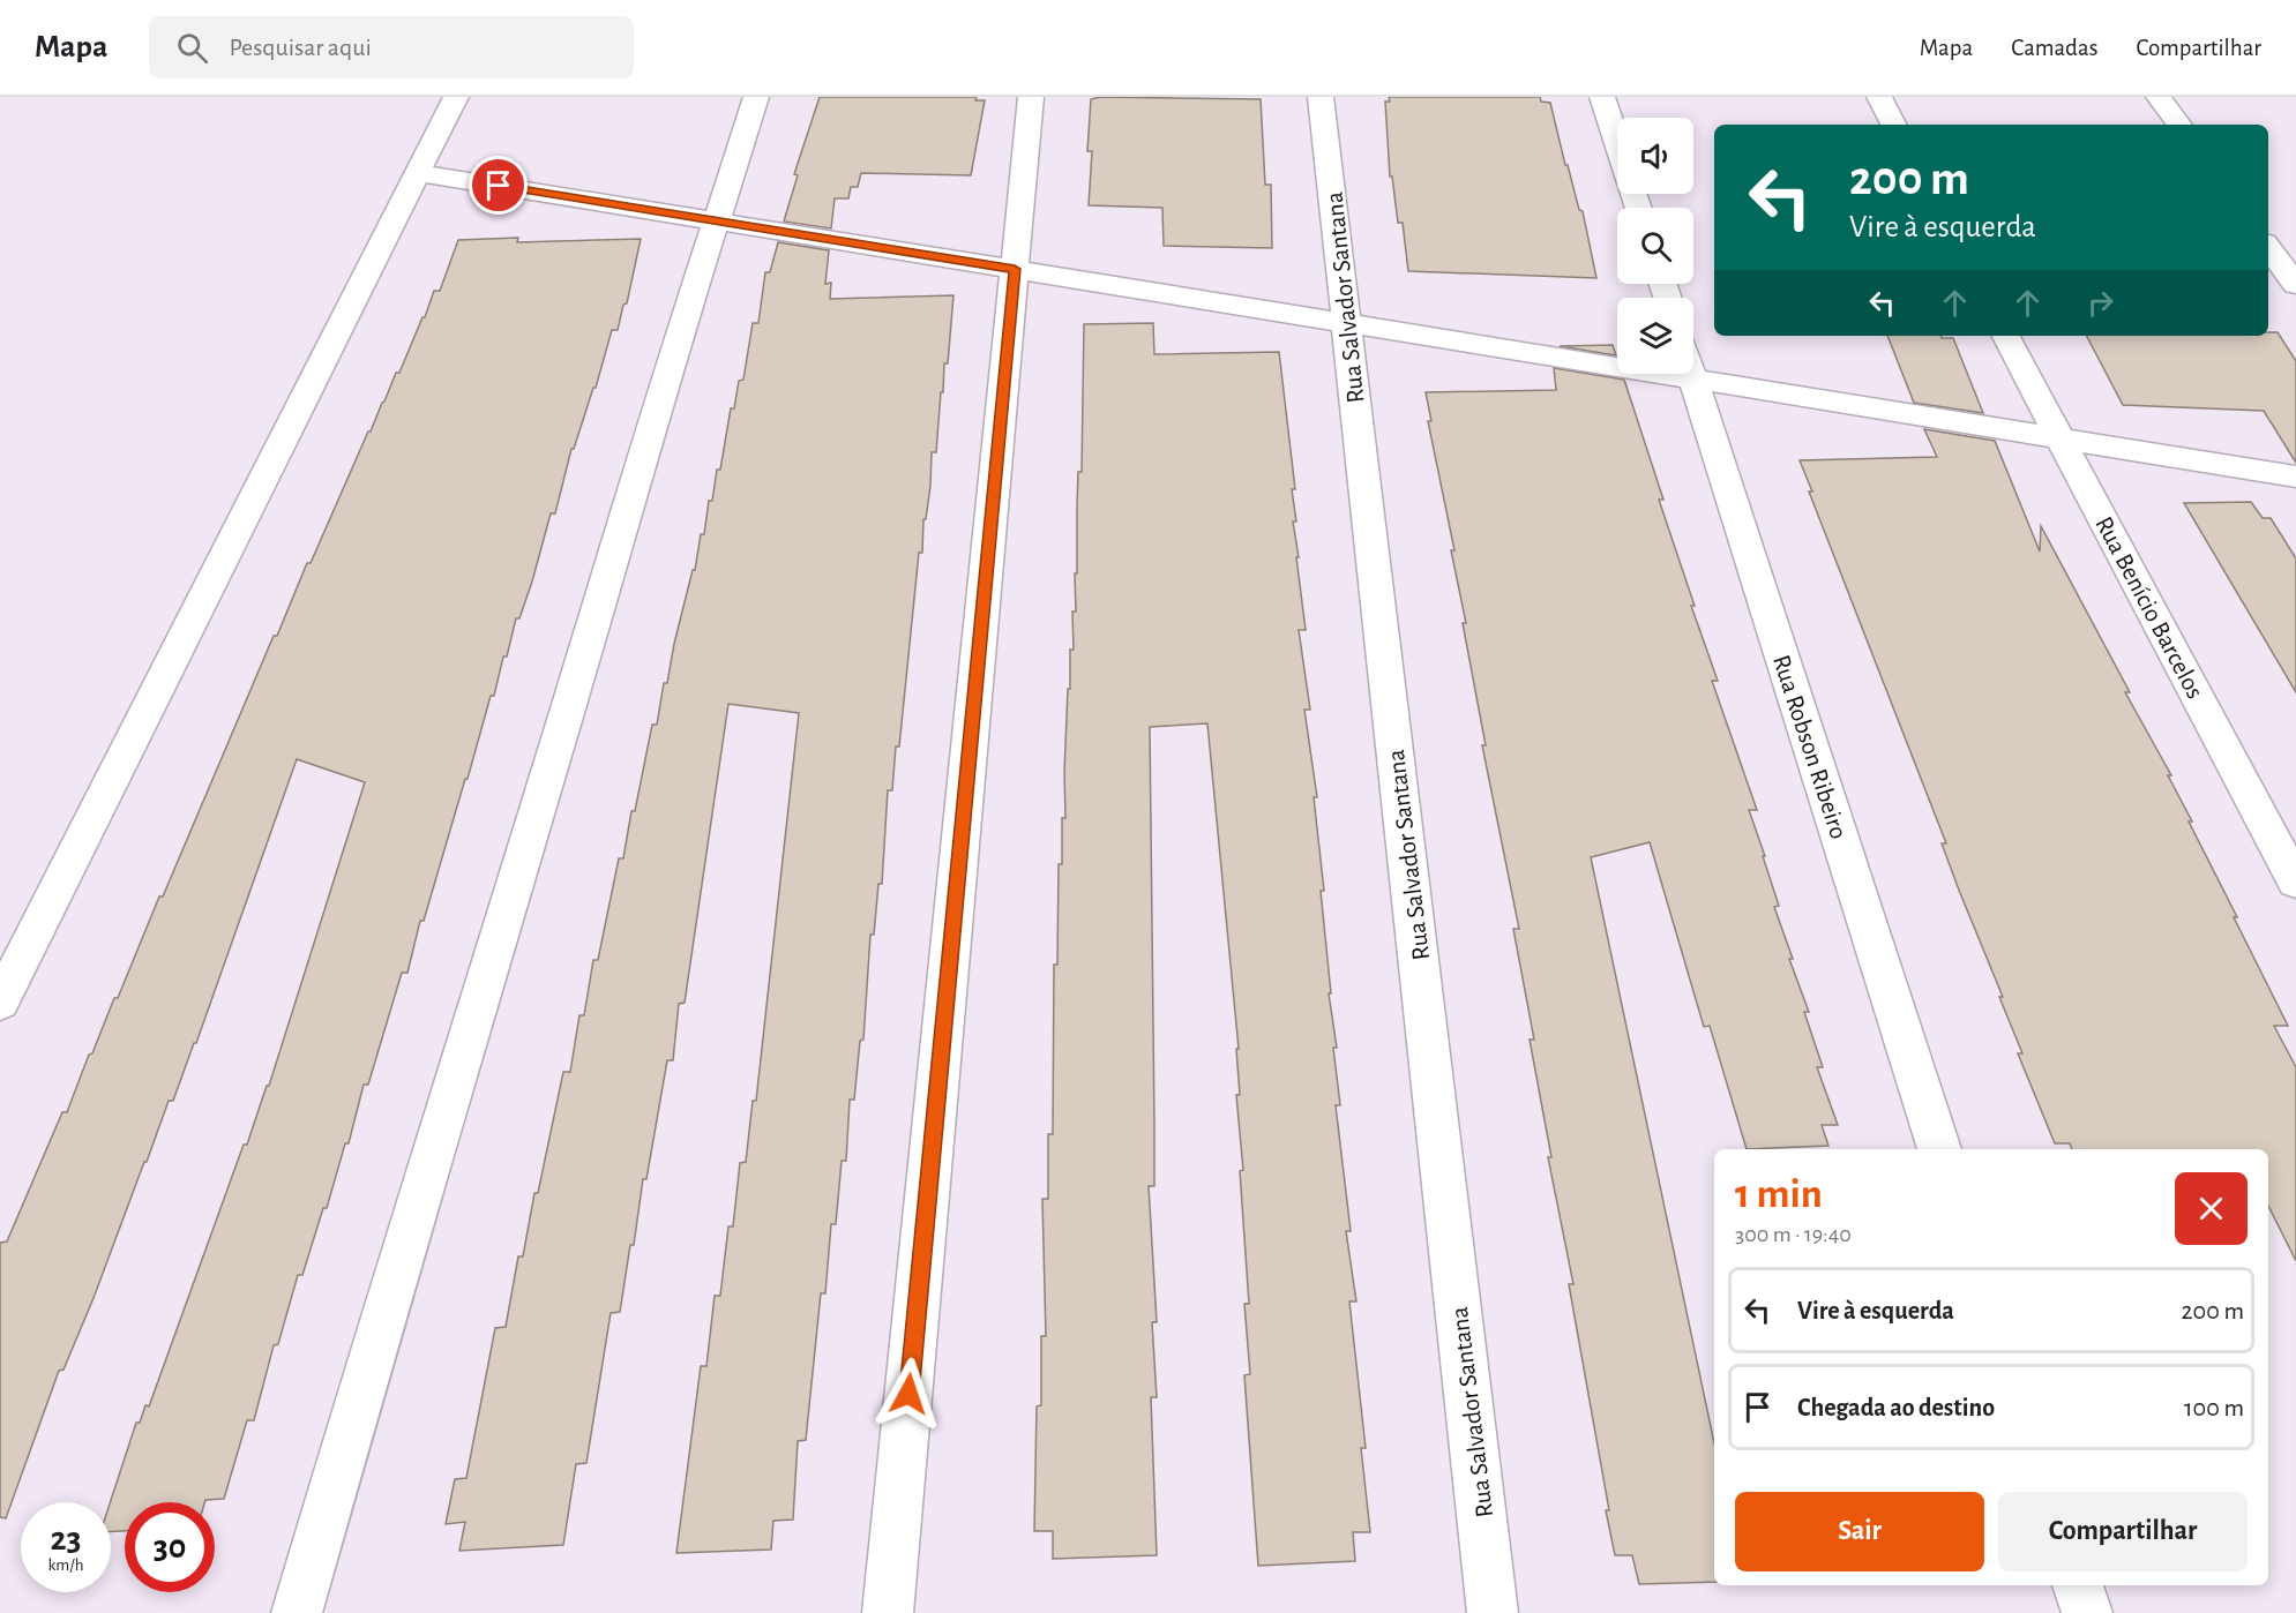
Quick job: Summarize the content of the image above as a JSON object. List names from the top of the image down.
{
  "streets": {
    "street": ["Rua Salvador Santana", "Rua Benício Barcelos", "Rua Robson Ribeiro"]
  },
  "page": {
    "header": "Mapa",
    "search": "Pesquisar aqui",
    "nav": ["Mapa", "Camadas", "Compartilhar"],
    "turn": ["200 m", "Vire à esquerda"],
    "heading": ["1 min", "300 m · 19:40"],
    "list": [
      {
        "name": "Vire à esquerda",
        "value": "200 m"
      },
      {
        "name": "Chegada ao destino",
        "value": "100 m"
      }
    ],
    "buttons": ["Sair", "Compartilhar"],
    "speed": "23 km/h",
    "limit": "30"
  }
}
